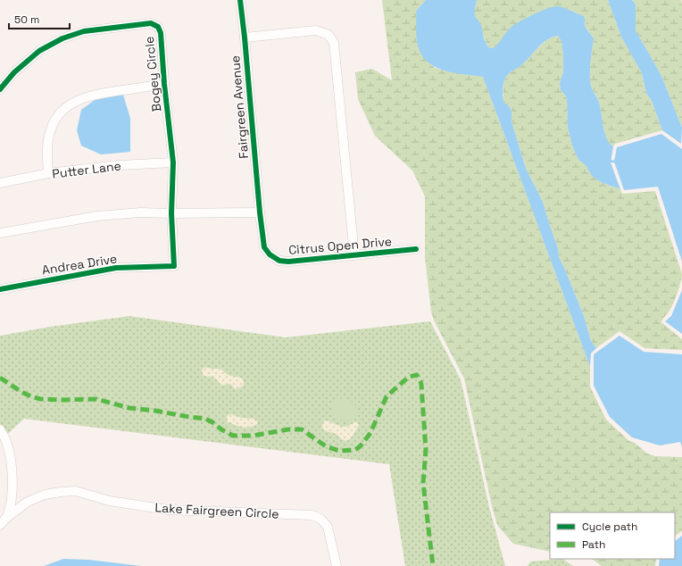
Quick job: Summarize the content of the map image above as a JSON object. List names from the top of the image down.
{
  "streets": {
    "street": [
      "Bogey Circle",
      "Fairgreen Avenue",
      "Putter Lane",
      "Citrus Open Drive",
      "Andrea Drive",
      "Lake Fairgreen Circle"
    ]
  },
  "crossings": [
    ["Bogey Circle", "Putter Lane"],
    ["Bogey Circle", "Andrea Drive"],
    ["Fairgreen Avenue", "Citrus Open Drive"]
  ],
  "legend": ["Cycle path", "Path"],
  "scale_bar": "50 m"
}
